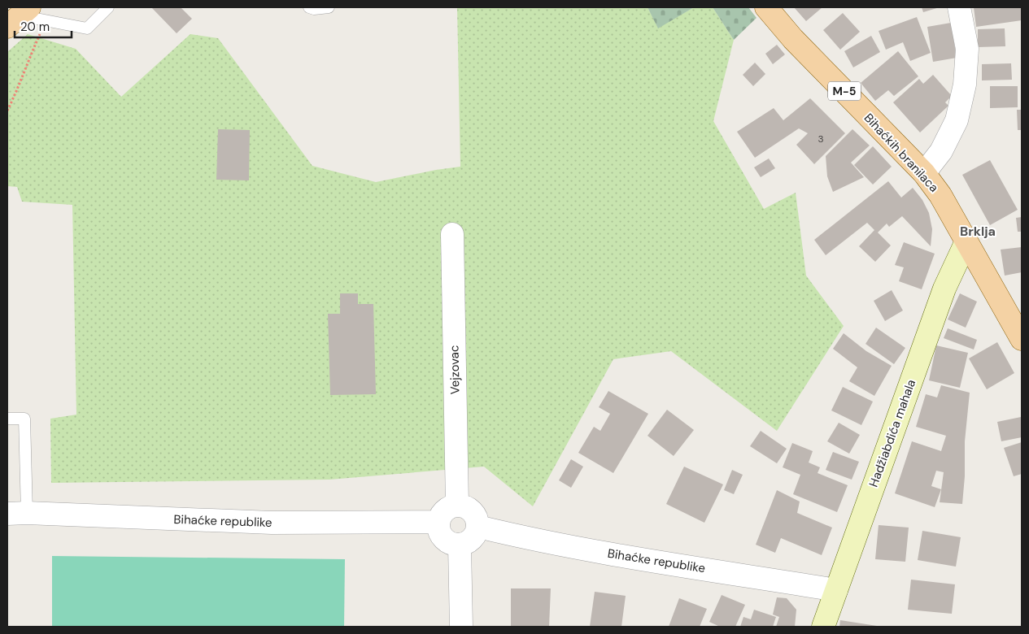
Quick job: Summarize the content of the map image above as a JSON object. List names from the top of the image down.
{
  "streets": {
    "main road": ["M-5", "Bihaćkih branilaca"],
    "street": ["Vejzovac", "Hadžiabdića mahala", "Bihaćke republike"]
  },
  "crossings": [
    ["Bihaćkih branilaca", "Hadžiabdića mahala"],
    ["Vejzovac", "Bihaćke republike"],
    ["Hadžiabdića mahala", "Bihaćke republike"]
  ],
  "districts": ["Brklja"],
  "house_numbers": ["3"],
  "scale_bar": "20 m"
}
